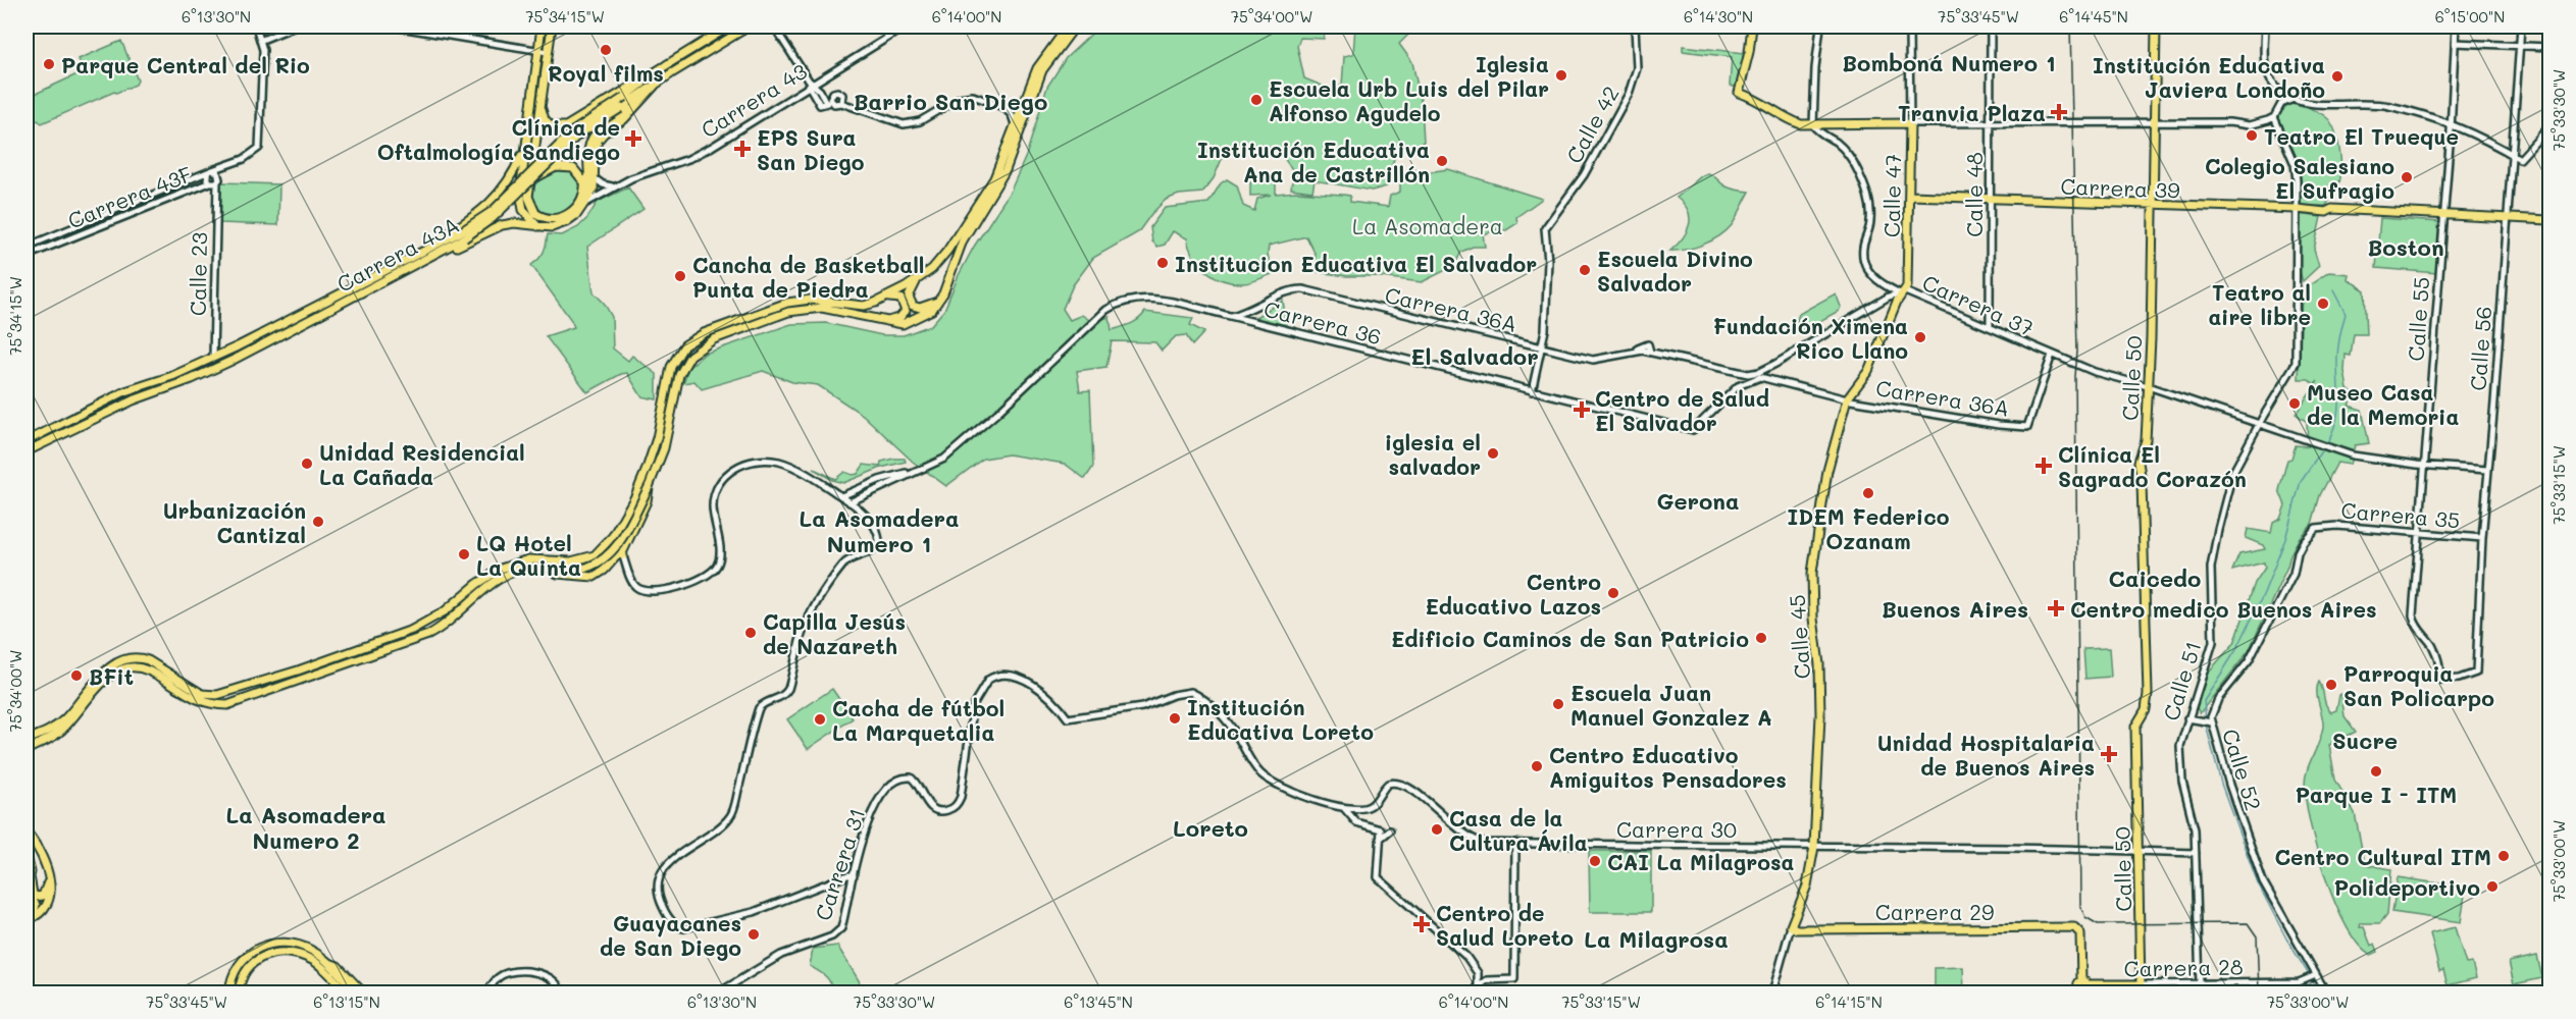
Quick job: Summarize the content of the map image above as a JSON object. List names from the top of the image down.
{
  "streets": {
    "main road": [
      "Carrera 39",
      "Calle 47",
      "Carrera 43A",
      "Calle 50",
      "Calle 45",
      "Carrera 29",
      "Carrera 28"
    ],
    "street": [
      "Carrera 43",
      "Calle 42",
      "Calle 48",
      "Carrera 43F",
      "Calle 23",
      "Carrera 37",
      "Carrera 36A",
      "Calle 55",
      "Carrera 36",
      "Calle 56",
      "Carrera 35",
      "Calle 51",
      "Calle 52",
      "Carrera 30",
      "Carrera 31"
    ]
  },
  "crossings": [
    ["Calle 42", "Carrera 36A"],
    ["Carrera 39", "Calle 48"],
    ["Carrera 39", "Calle 47"],
    ["Carrera 39", "Calle 55"],
    ["Carrera 39", "Calle 56"],
    ["Carrera 39", "Calle 50"],
    ["Carrera 39", "Calle 51"],
    ["Calle 48", "Carrera 37"],
    ["Calle 47", "Carrera 37"],
    ["Calle 47", "Calle 45"],
    ["Carrera 43F", "Calle 23"],
    ["Carrera 43A", "Calle 23"],
    ["Carrera 37", "Carrera 36A"],
    ["Carrera 37", "Calle 50"],
    ["Carrera 37", "Calle 45"],
    ["Carrera 36A", "Carrera 36"],
    ["Carrera 36A", "Calle 45"],
    ["Calle 55", "Calle 56"],
    ["Calle 55", "Carrera 35"],
    ["Calle 56", "Carrera 35"],
    ["Calle 50", "Carrera 30"],
    ["Calle 50", "Carrera 28"],
    ["Carrera 35", "Calle 52"],
    ["Calle 45", "Carrera 30"],
    ["Calle 45", "Carrera 29"],
    ["Calle 51", "Carrera 30"],
    ["Calle 51", "Carrera 28"],
    ["Calle 52", "Carrera 28"],
    ["Carrera 29", "Carrera 28"]
  ],
  "districts": [
    "Bomboná Numero 1",
    "Barrio San Diego",
    "Boston",
    "El Salvador",
    "Gerona",
    "La Asomadera Numero 1",
    "Caicedo",
    "Buenos Aires",
    "Sucre",
    "La Asomadera Numero 2",
    "Loreto",
    "La Milagrosa"
  ],
  "parks": ["La Asomadera"],
  "places": {
    "other": [
      "Royal films",
      "Parque Central del Rio",
      "Iglesia del Pilar",
      "Institución Educativa Javiera Londoño",
      "Escuela Urb Luis Alfonso Agudelo",
      "Teatro El Trueque",
      "Institución Educativa Ana de Castrillón",
      "Colegio Salesiano El Sufragio",
      "Institucion Educativa El Salvador",
      "Escuela Divino Salvador",
      "Cancha de Basketball Punta de Piedra",
      "Teatro al aire libre",
      "Fundación Ximena Rico Llano",
      "Museo Casa de la Memoria",
      "iglesia el salvador",
      "Unidad Residencial La Cañada",
      "IDEM Federico Ozanam",
      "Urbanización Cantizal",
      "LQ Hotel La Quinta",
      "Centro Educativo Lazos",
      "Capilla Jesús de Nazareth",
      "Edificio Caminos de San Patricio",
      "BFit",
      "Parroquia San Policarpo",
      "Escuela Juan Manuel Gonzalez A",
      "Institución Educativa Loreto",
      "Cacha de fútbol La Marquetalia",
      "Centro Educativo Amiguitos Pensadores",
      "Parque I - ITM",
      "Casa de la Cultura Ávila",
      "Centro Cultural ITM",
      "CAI La Milagrosa",
      "Polideportivo",
      "Guayacanes de San Diego"
    ],
    "health": [
      "Tranvia Plaza",
      "Clínica de Oftalmología Sandiego",
      "EPS Sura San Diego",
      "Centro de Salud El Salvador",
      "Clínica El Sagrado Corazón",
      "Centro medico Buenos Aires",
      "Unidad Hospitalaria de Buenos Aires",
      "Centro de Salud Loreto"
    ]
  },
  "coordinates": [
    "6°13'30\"N",
    "75°34'15\"W",
    "6°14'00\"N",
    "75°34'00\"W",
    "6°14'30\"N",
    "75°33'45\"W",
    "6°14'45\"N",
    "6°15'00\"N",
    "75°33'30\"W",
    "75°33'15\"W",
    "75°33'00\"W",
    "6°13'15\"N",
    "6°13'45\"N",
    "6°14'15\"N"
  ]
}
